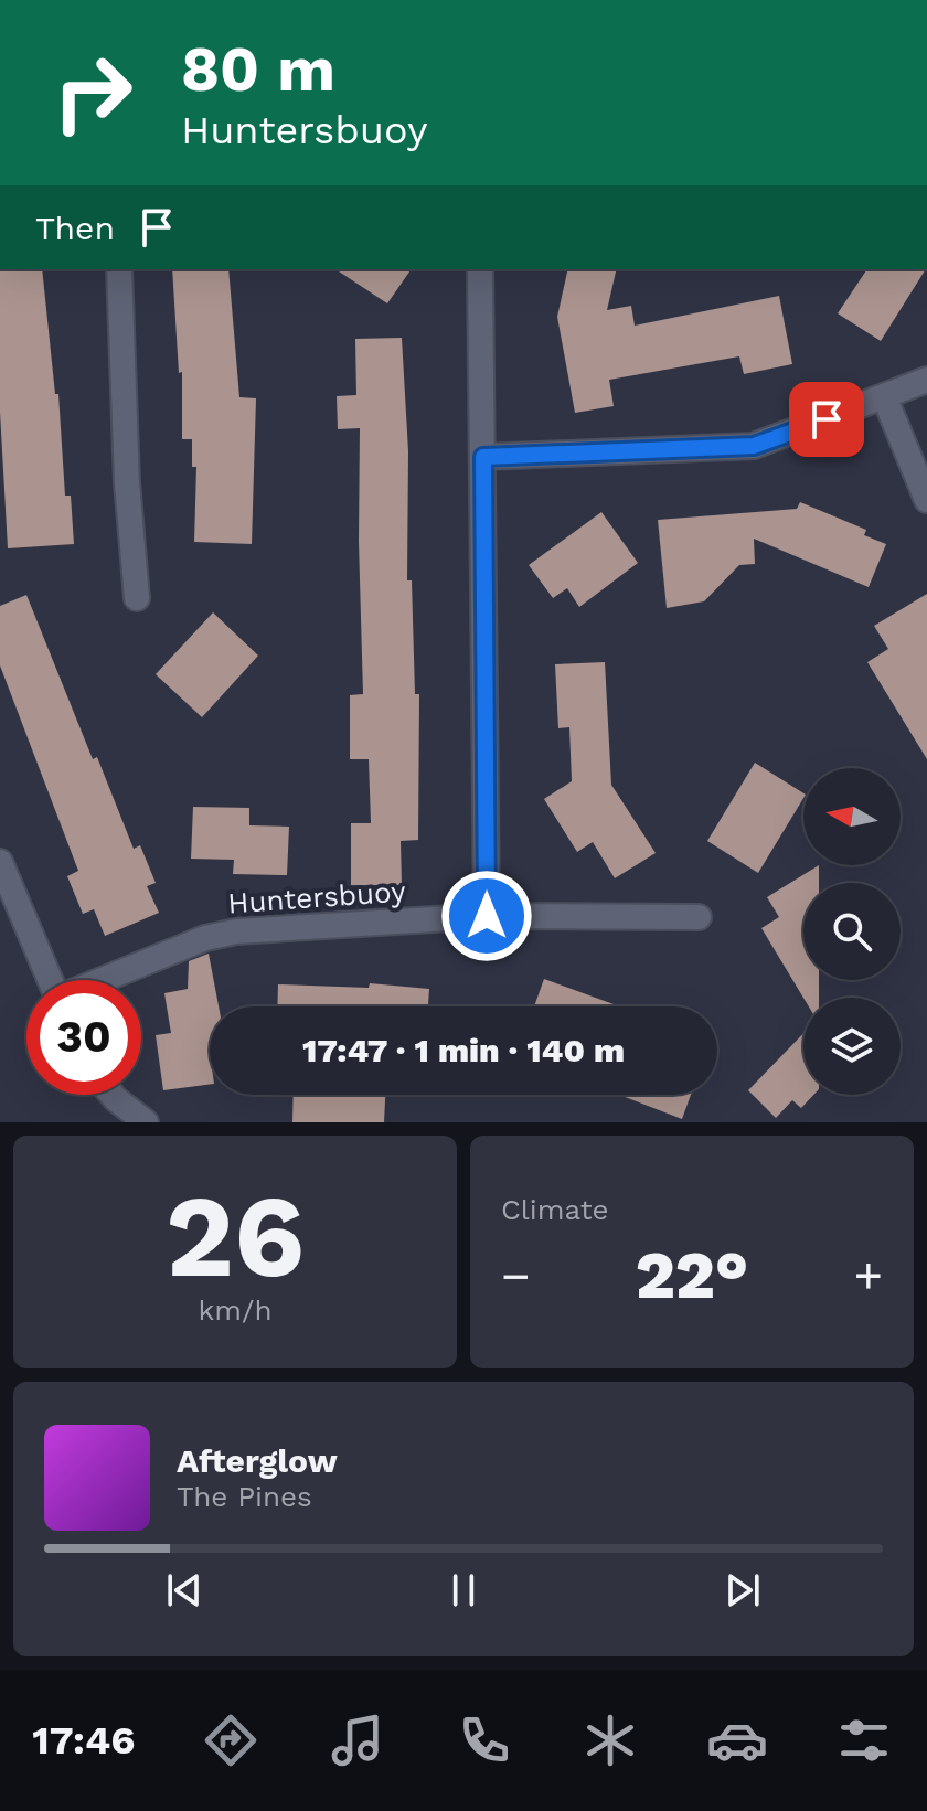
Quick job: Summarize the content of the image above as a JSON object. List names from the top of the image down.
{
  "streets": {
    "street": ["Huntersbuoy"]
  },
  "north": "left",
  "page": {
    "turn": ["80 m", "Huntersbuoy"],
    "then": "Then",
    "limit": "30",
    "trip": "17:47 · 1 min · 140 m",
    "tile": [
      ["26", "km/h"],
      "Climate"
    ],
    "heat": ["−", "22°", "+"],
    "song": ["Afterglow", "The Pines"],
    "tabs": "17:46"
  }
}
